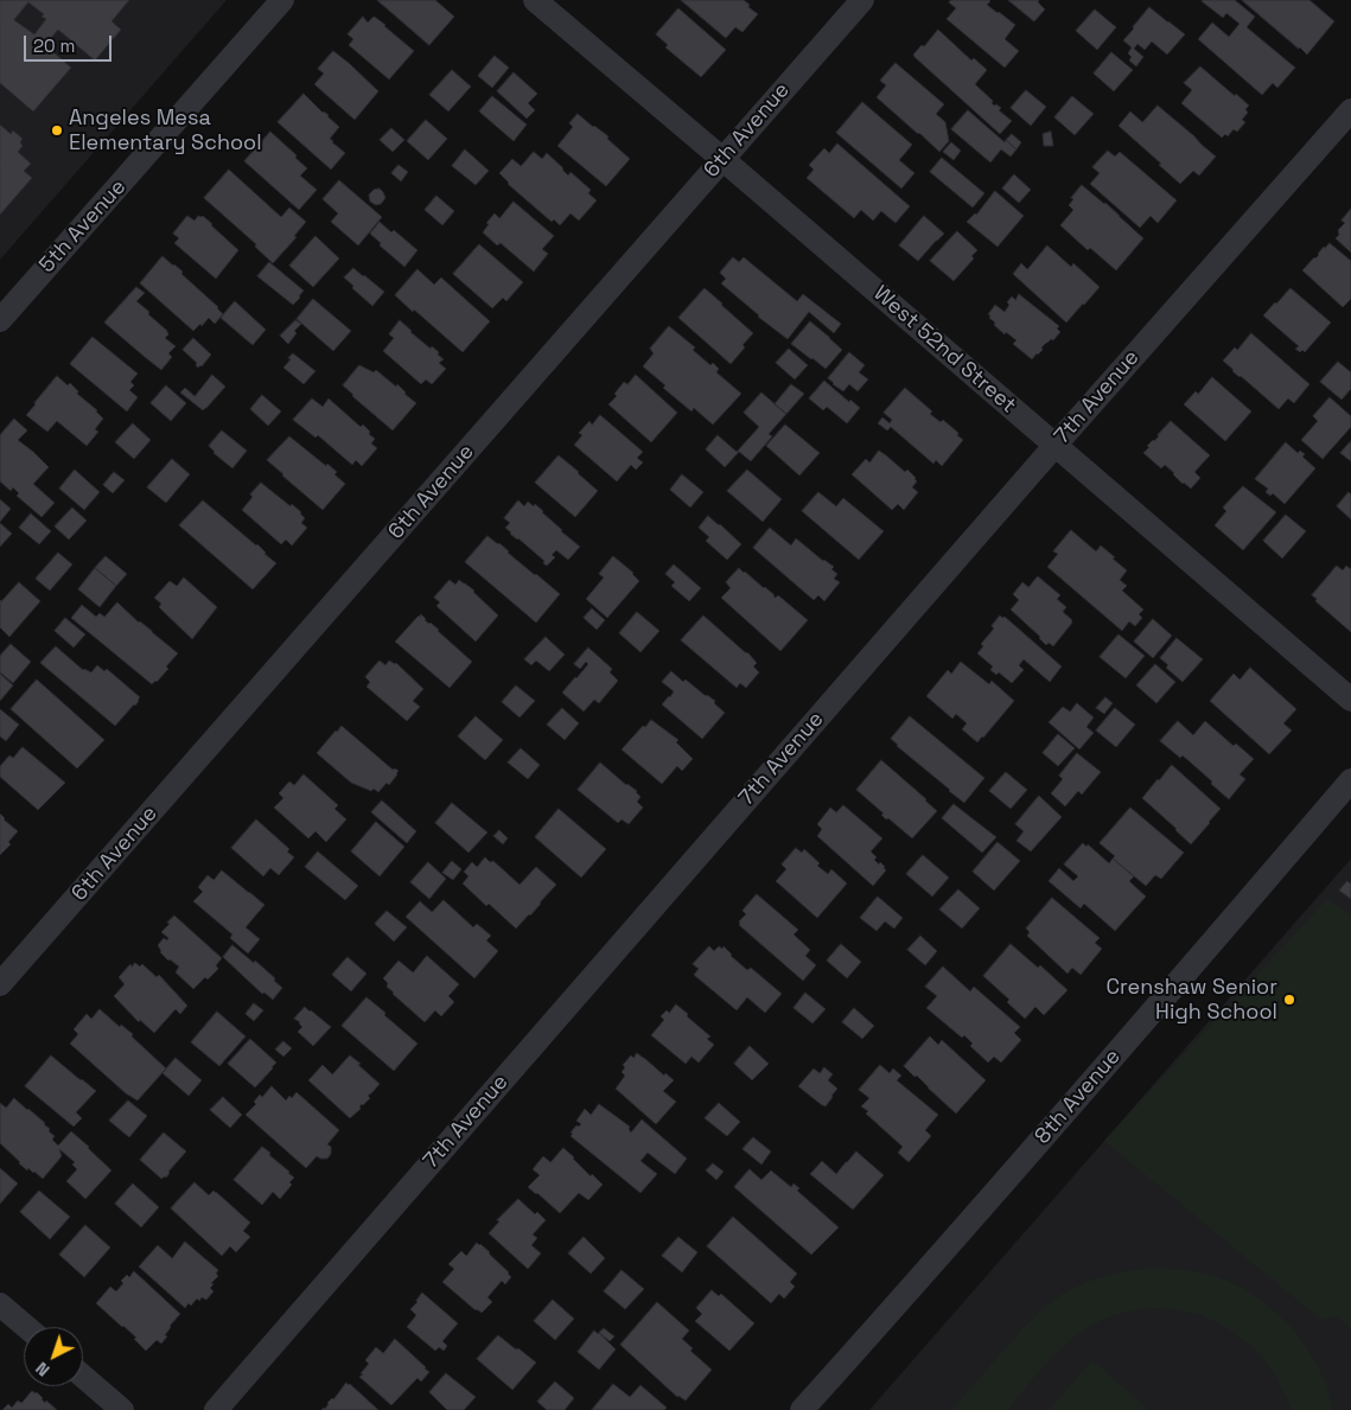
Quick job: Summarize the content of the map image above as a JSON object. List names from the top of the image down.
{
  "streets": {
    "street": [
      "6th Avenue",
      "5th Avenue",
      "West 52nd Street",
      "7th Avenue",
      "8th Avenue"
    ]
  },
  "crossings": [
    ["6th Avenue", "West 52nd Street"],
    ["West 52nd Street", "7th Avenue"]
  ],
  "places": ["Angeles Mesa Elementary School", "Crenshaw Senior High School"],
  "scale_bar": "20 m",
  "north": "bottom left"
}
